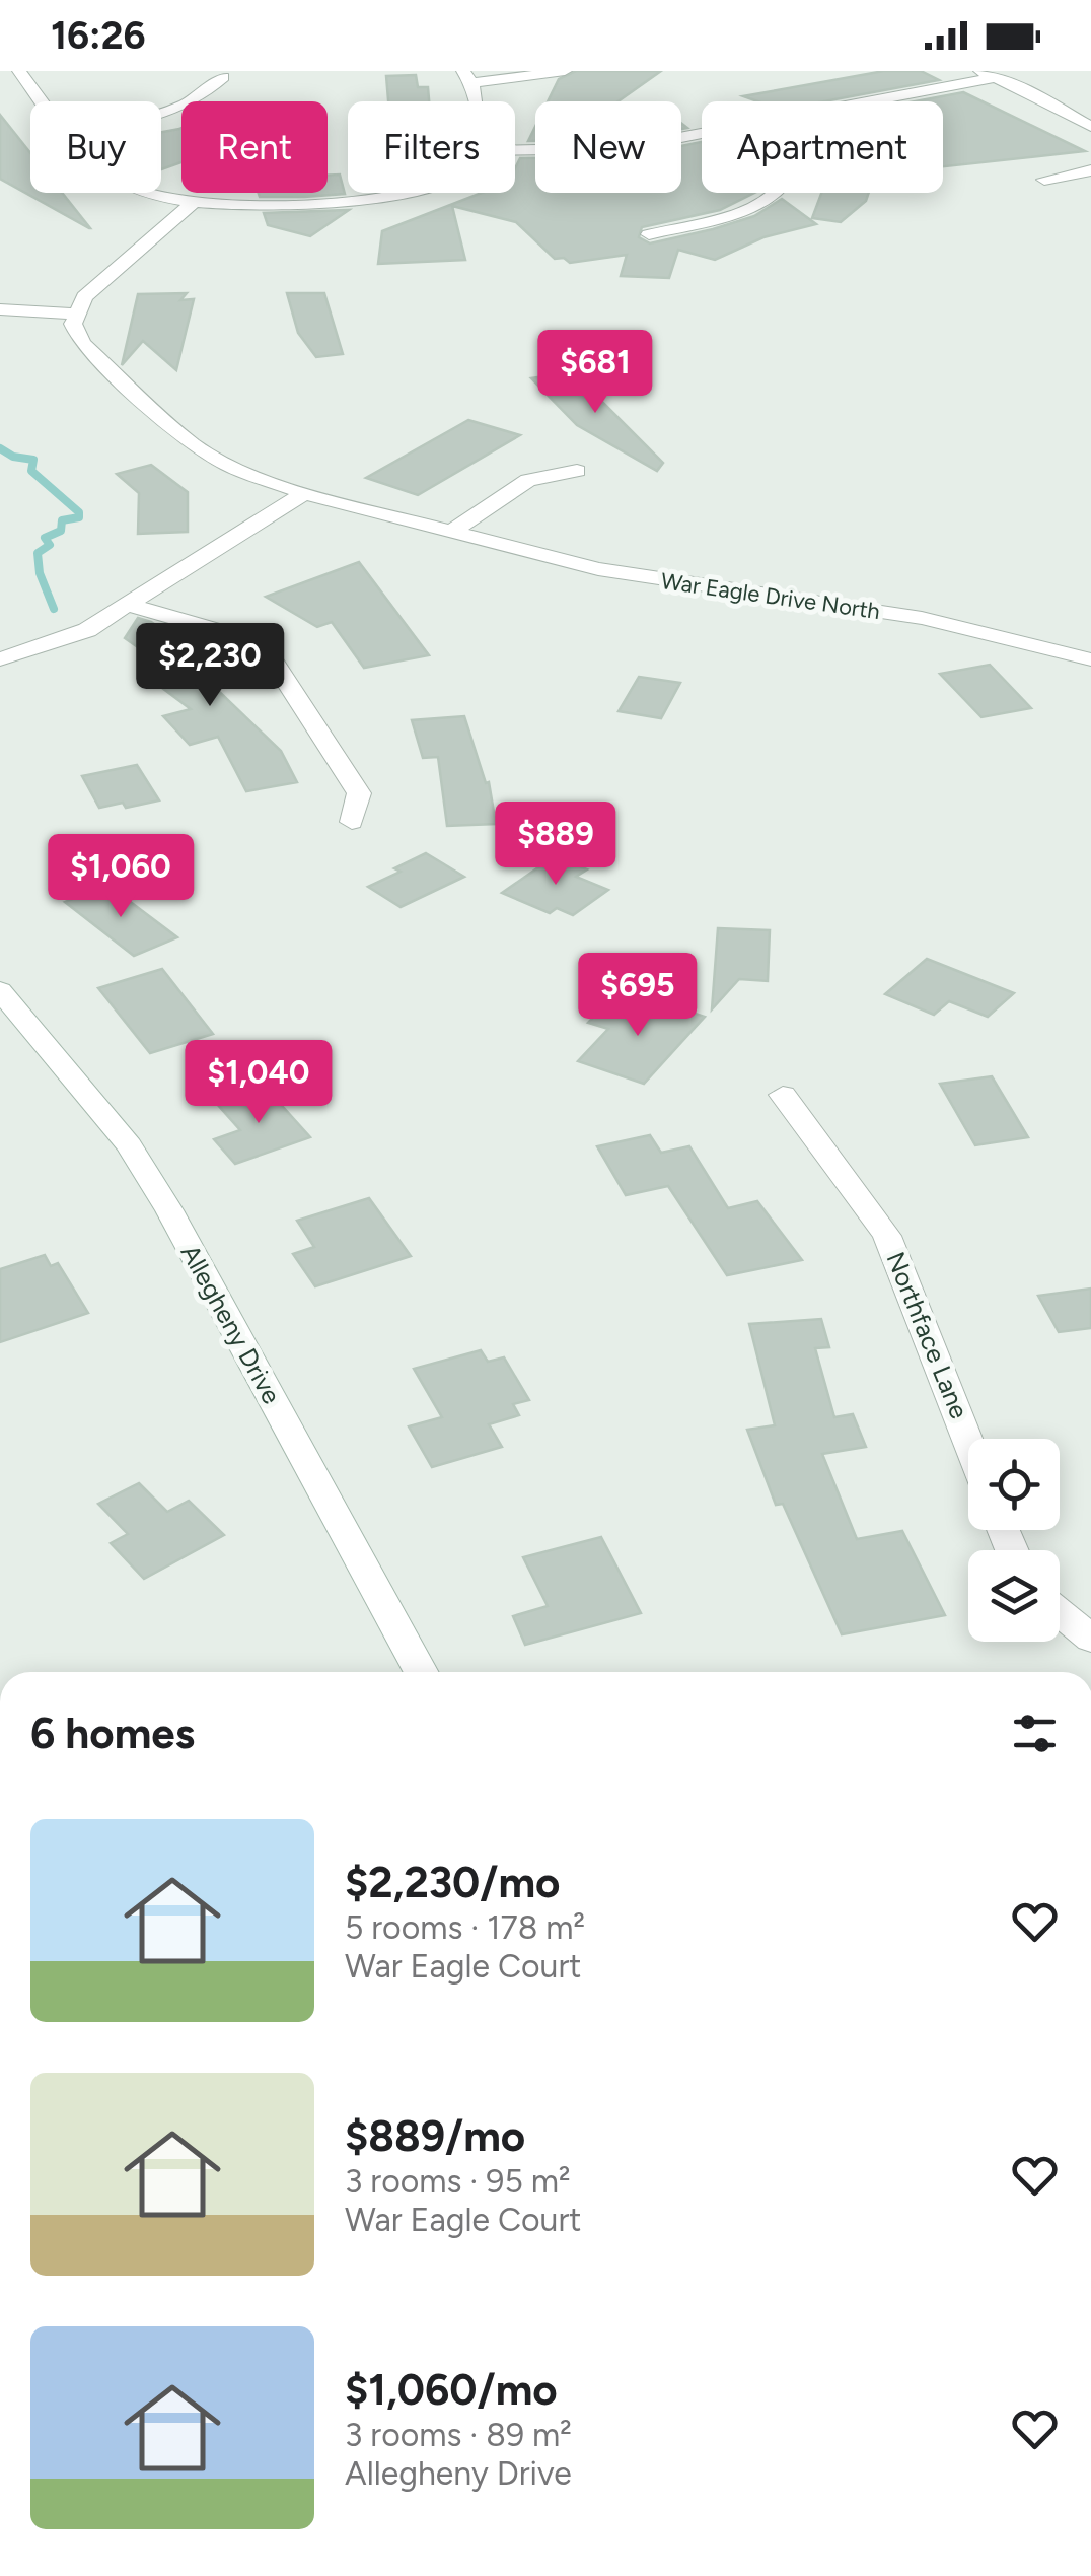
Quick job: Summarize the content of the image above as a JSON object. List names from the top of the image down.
{
  "streets": {
    "street": ["War Eagle Drive North", "Allegheny Drive", "Northface Lane"]
  },
  "page": {
    "status": "16:26",
    "chip": [
      "Buy",
      "Rent",
      "Filters",
      "New",
      "Apartment"
    ],
    "price": [
      "$681",
      "$2,230",
      "$889",
      "$1,060",
      "$695",
      "$1,040"
    ],
    "heading": "6 homes",
    "list": [
      {
        "name": "$2,230/mo",
        "note": "5 rooms · 178 m² · War Eagle Court"
      },
      {
        "name": "$889/mo",
        "note": "3 rooms · 95 m² · War Eagle Court"
      },
      {
        "name": "$1,060/mo",
        "note": "3 rooms · 89 m² · Allegheny Drive"
      }
    ]
  }
}
